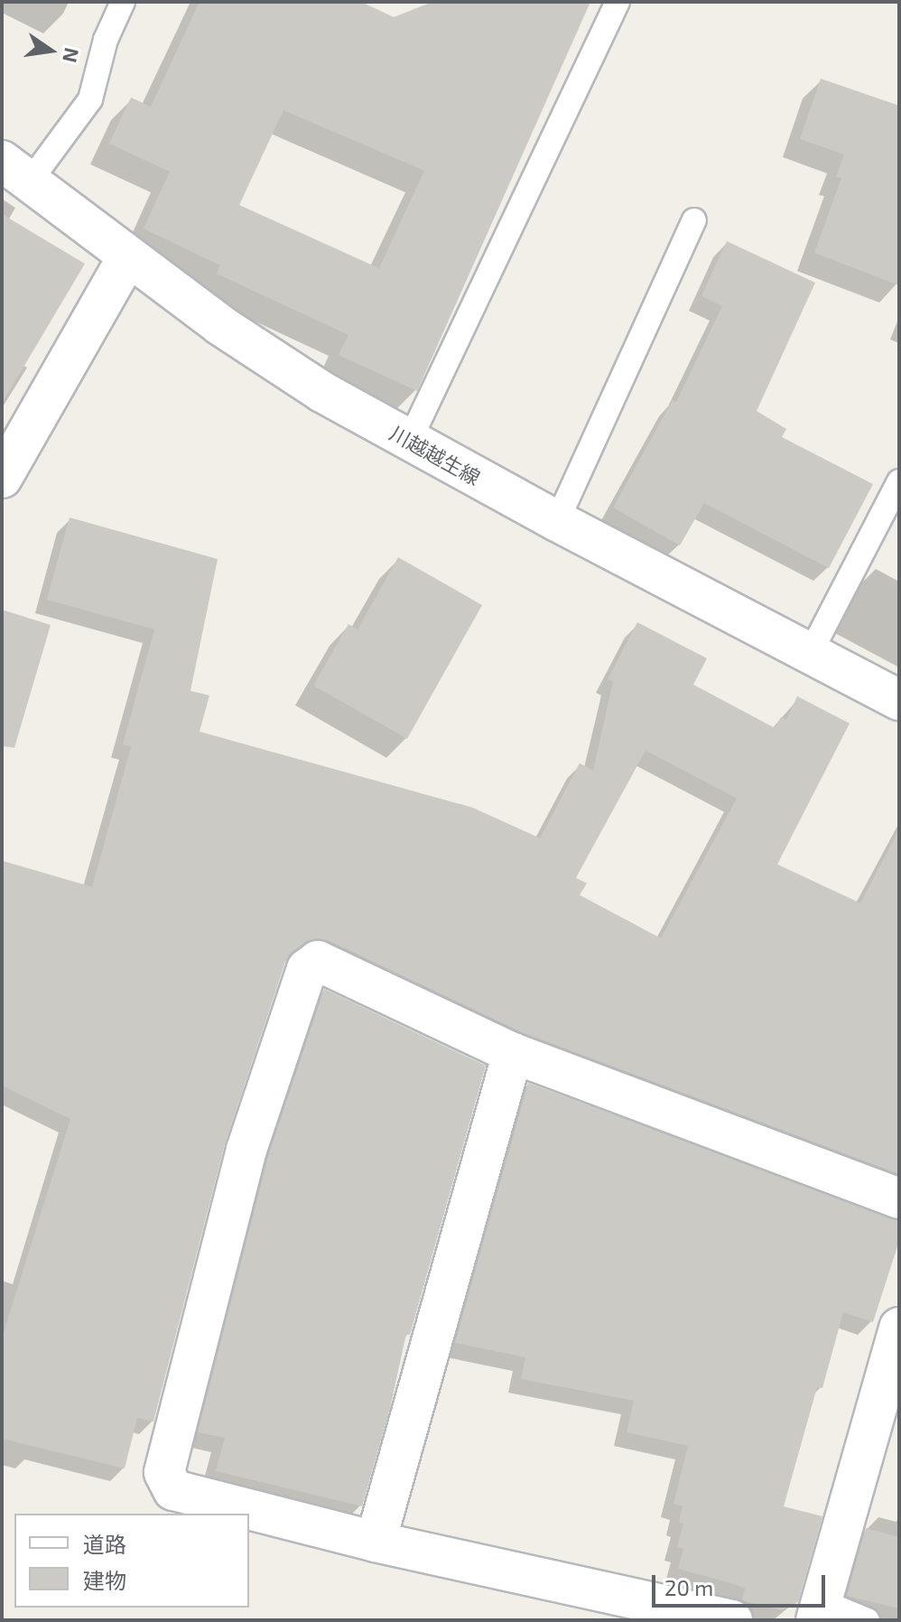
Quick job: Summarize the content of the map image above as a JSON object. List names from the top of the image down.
{
  "streets": {
    "street": ["川越越生線"]
  },
  "legend": ["道路", "建物"],
  "scale_bar": "20 m",
  "north": "right"
}
